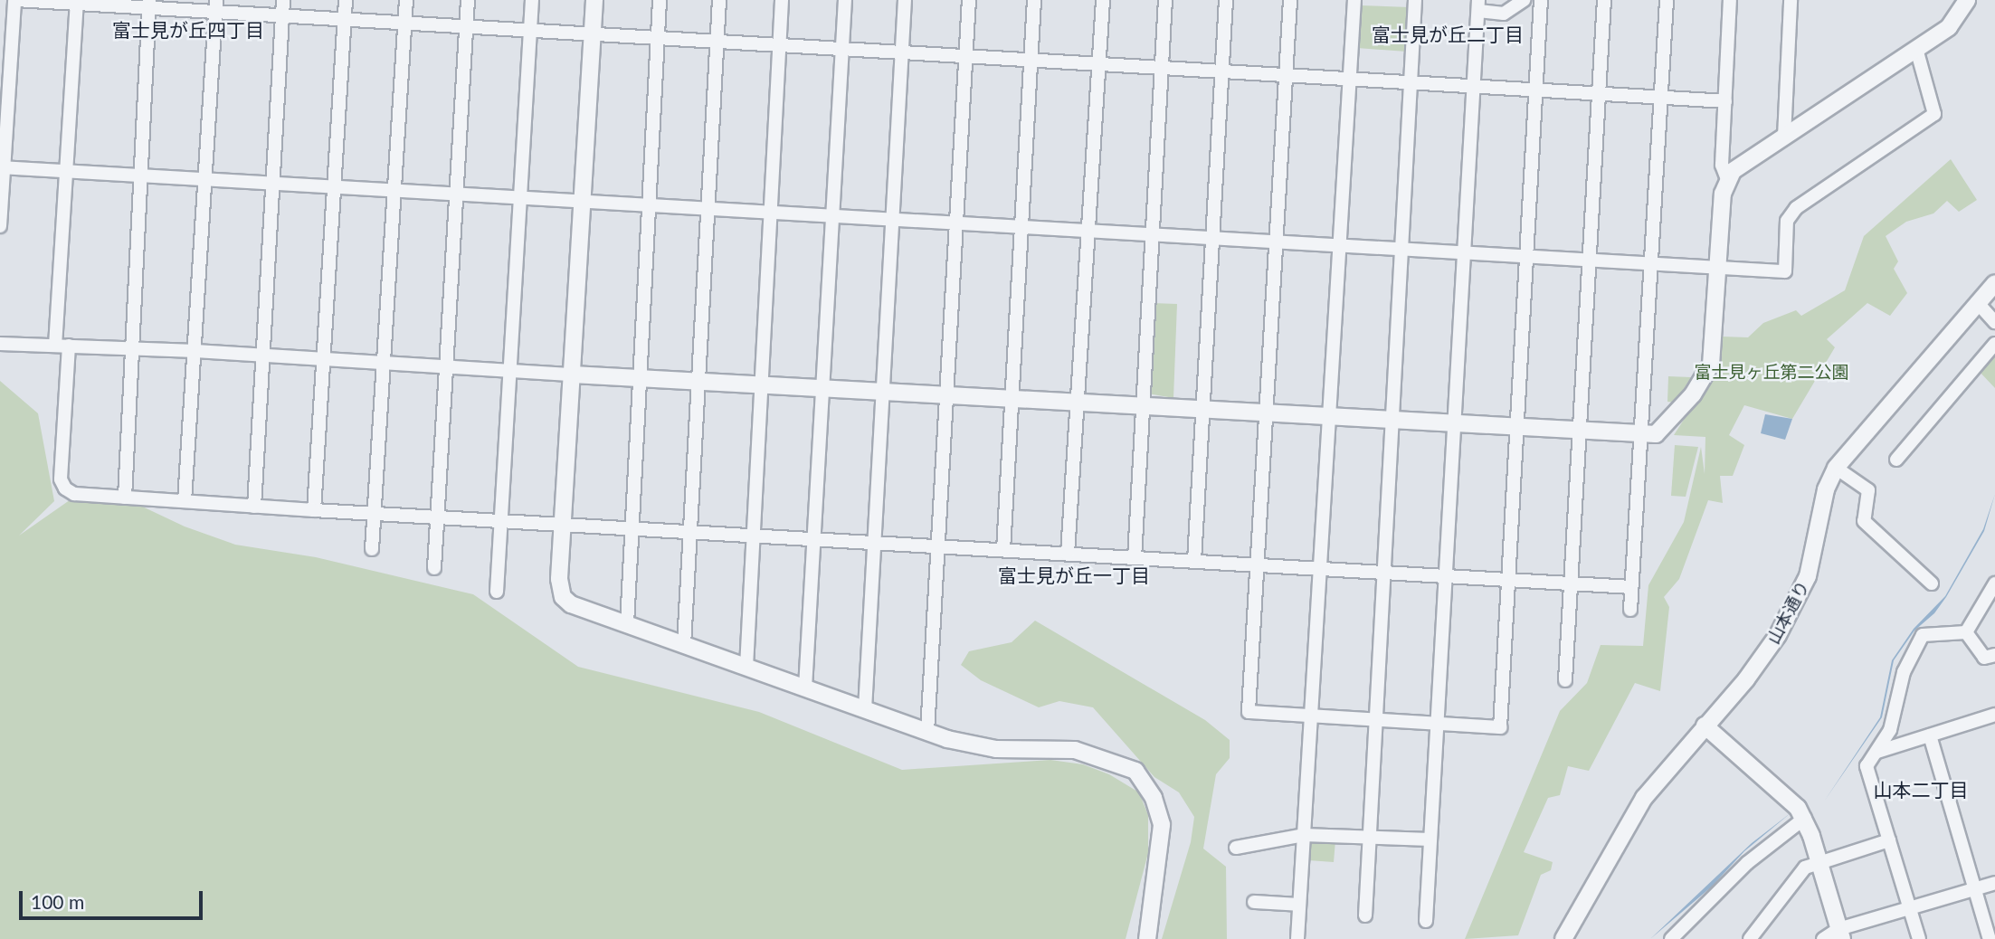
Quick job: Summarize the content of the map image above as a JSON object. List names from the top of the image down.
{
  "streets": {
    "street": ["山本通り"]
  },
  "districts": [
    "富士見が丘四丁目",
    "富士見が丘二丁目",
    "富士見が丘一丁目",
    "山本二丁目"
  ],
  "parks": ["富士見ヶ丘第二公園"],
  "scale_bar": "100 m"
}
